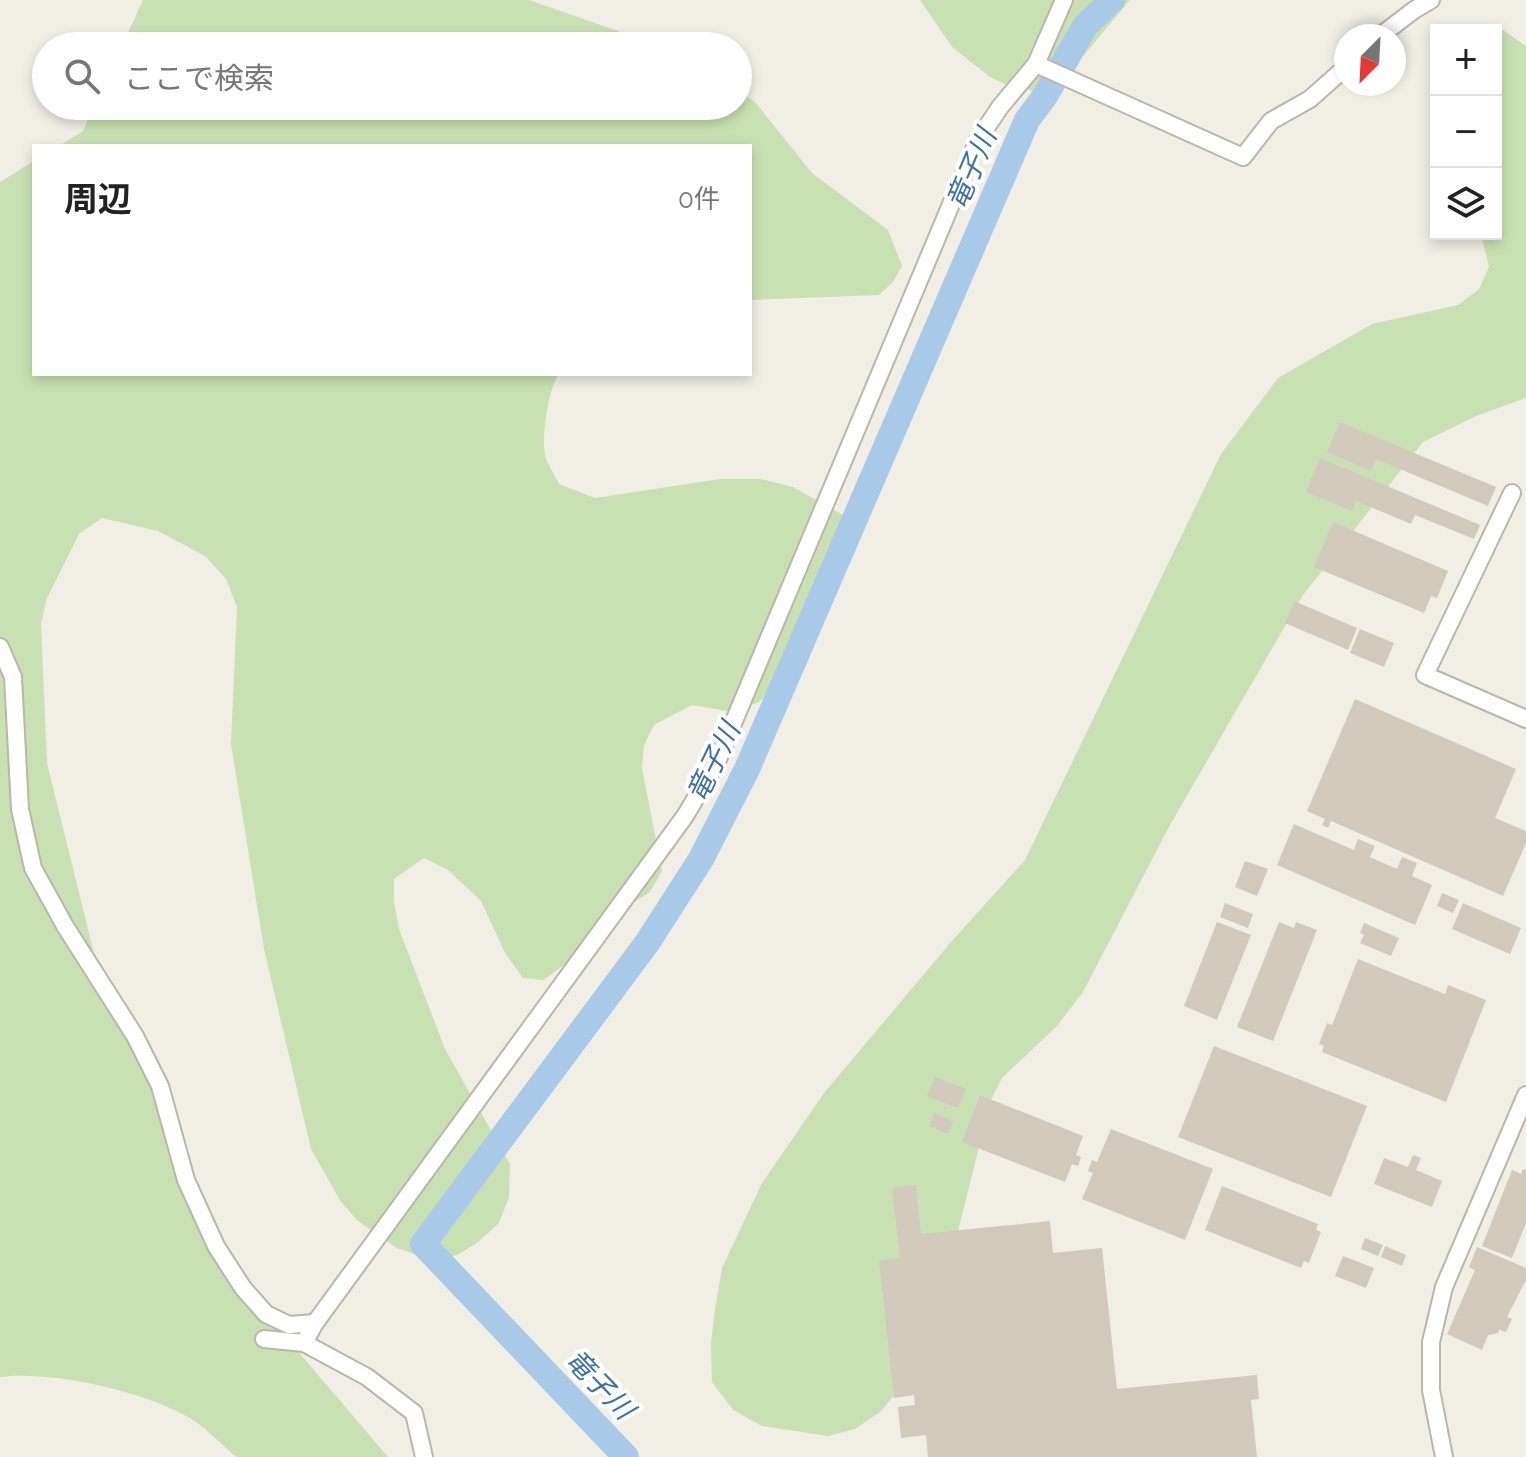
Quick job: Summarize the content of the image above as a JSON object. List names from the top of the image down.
{
  "water": ["竜子川"],
  "north": "bottom left",
  "page": {
    "map_buttons": ["+", "−"],
    "search": "ここで検索",
    "heading": ["周辺", "0件"]
  }
}
